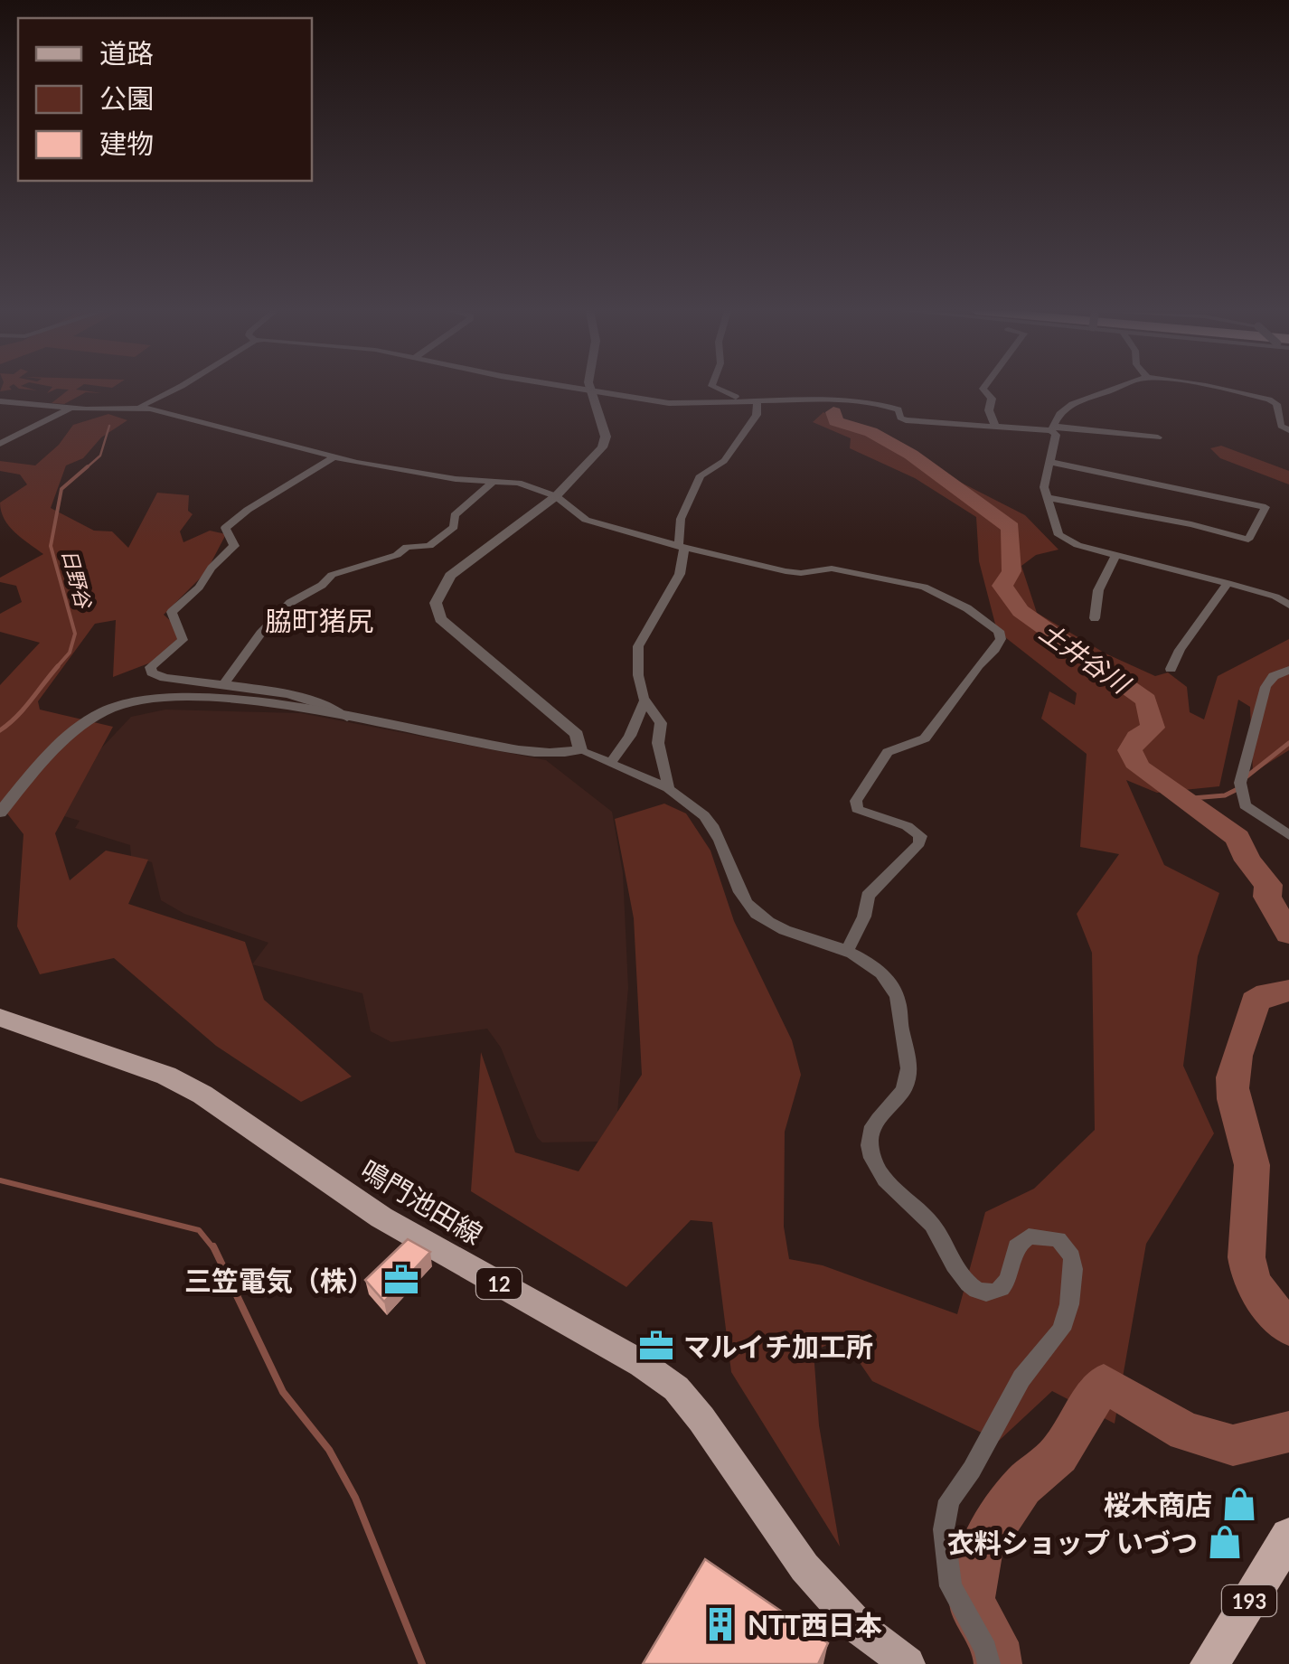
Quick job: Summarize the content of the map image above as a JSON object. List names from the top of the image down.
{
  "streets": {
    "highway": ["193"],
    "main road": ["鳴門池田線", "12"]
  },
  "districts": ["脇町猪尻"],
  "water": ["日野谷", "土井谷川"],
  "places": {
    "office": ["三笠電気（株）", "マルイチ加工所"],
    "shop": ["桜木商店", "衣料ショップ いづつ"],
    "building": ["NTT西日本"]
  },
  "legend": ["道路", "公園", "建物"]
}
